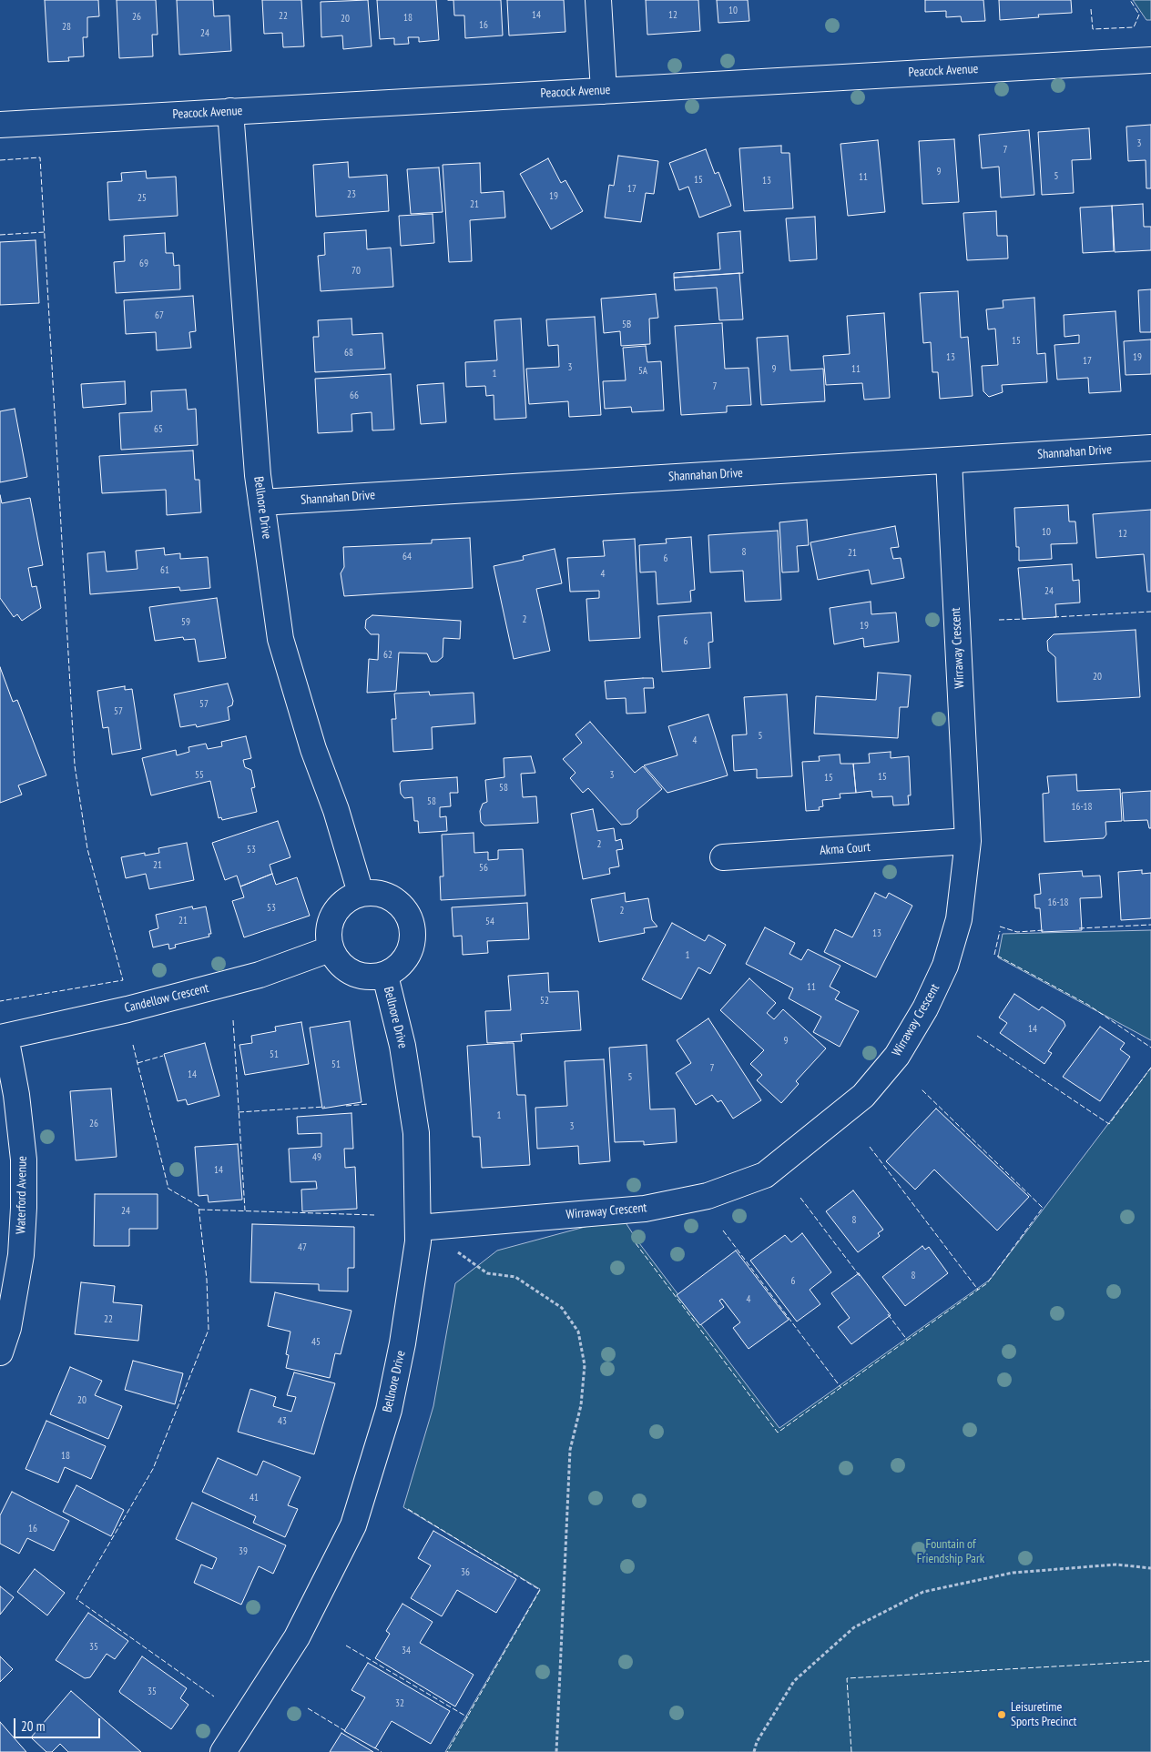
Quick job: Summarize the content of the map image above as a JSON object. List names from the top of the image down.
{
  "streets": {
    "street": [
      "Peacock Avenue",
      "Shannahan Drive",
      "Bellnore Drive",
      "Wirraway Crescent",
      "Akma Court",
      "Candellow Crescent",
      "Waterford Avenue"
    ]
  },
  "crossings": [
    ["Peacock Avenue", "Bellnore Drive"],
    ["Shannahan Drive", "Bellnore Drive"],
    ["Shannahan Drive", "Wirraway Crescent"],
    ["Bellnore Drive", "Wirraway Crescent"],
    ["Bellnore Drive", "Candellow Crescent"],
    ["Wirraway Crescent", "Akma Court"],
    ["Candellow Crescent", "Waterford Avenue"]
  ],
  "parks": ["Fountain of Friendship Park"],
  "places": ["Leisuretime Sports Precinct"],
  "house_numbers": [
    "10",
    "14",
    "12",
    "22",
    "26",
    "18",
    "20",
    "16",
    "28",
    "24",
    "3",
    "7",
    "9",
    "5",
    "11",
    "15",
    "13",
    "17",
    "23",
    "19",
    "25",
    "21",
    "69",
    "70",
    "67",
    "5B",
    "15",
    "68",
    "13",
    "19",
    "17",
    "3",
    "9",
    "11",
    "5A",
    "1",
    "7",
    "66",
    "65",
    "10",
    "12",
    "8",
    "21",
    "64",
    "6",
    "61",
    "4",
    "24",
    "2",
    "59",
    "19",
    "6",
    "62",
    "20",
    "57",
    "57",
    "5",
    "4",
    "55",
    "3",
    "15",
    "15",
    "58",
    "58",
    "16-18",
    "2",
    "53",
    "21",
    "56",
    "16-18",
    "53",
    "2",
    "21",
    "54",
    "13",
    "1",
    "11",
    "52",
    "14",
    "9",
    "51",
    "51",
    "7",
    "14",
    "5",
    "1",
    "26",
    "3",
    "49",
    "14",
    "24",
    "8",
    "47",
    "8",
    "6",
    "4",
    "22",
    "45",
    "20",
    "43",
    "18",
    "41",
    "16",
    "39",
    "36",
    "35",
    "34",
    "35",
    "32"
  ],
  "scale_bar": "20 m"
}
